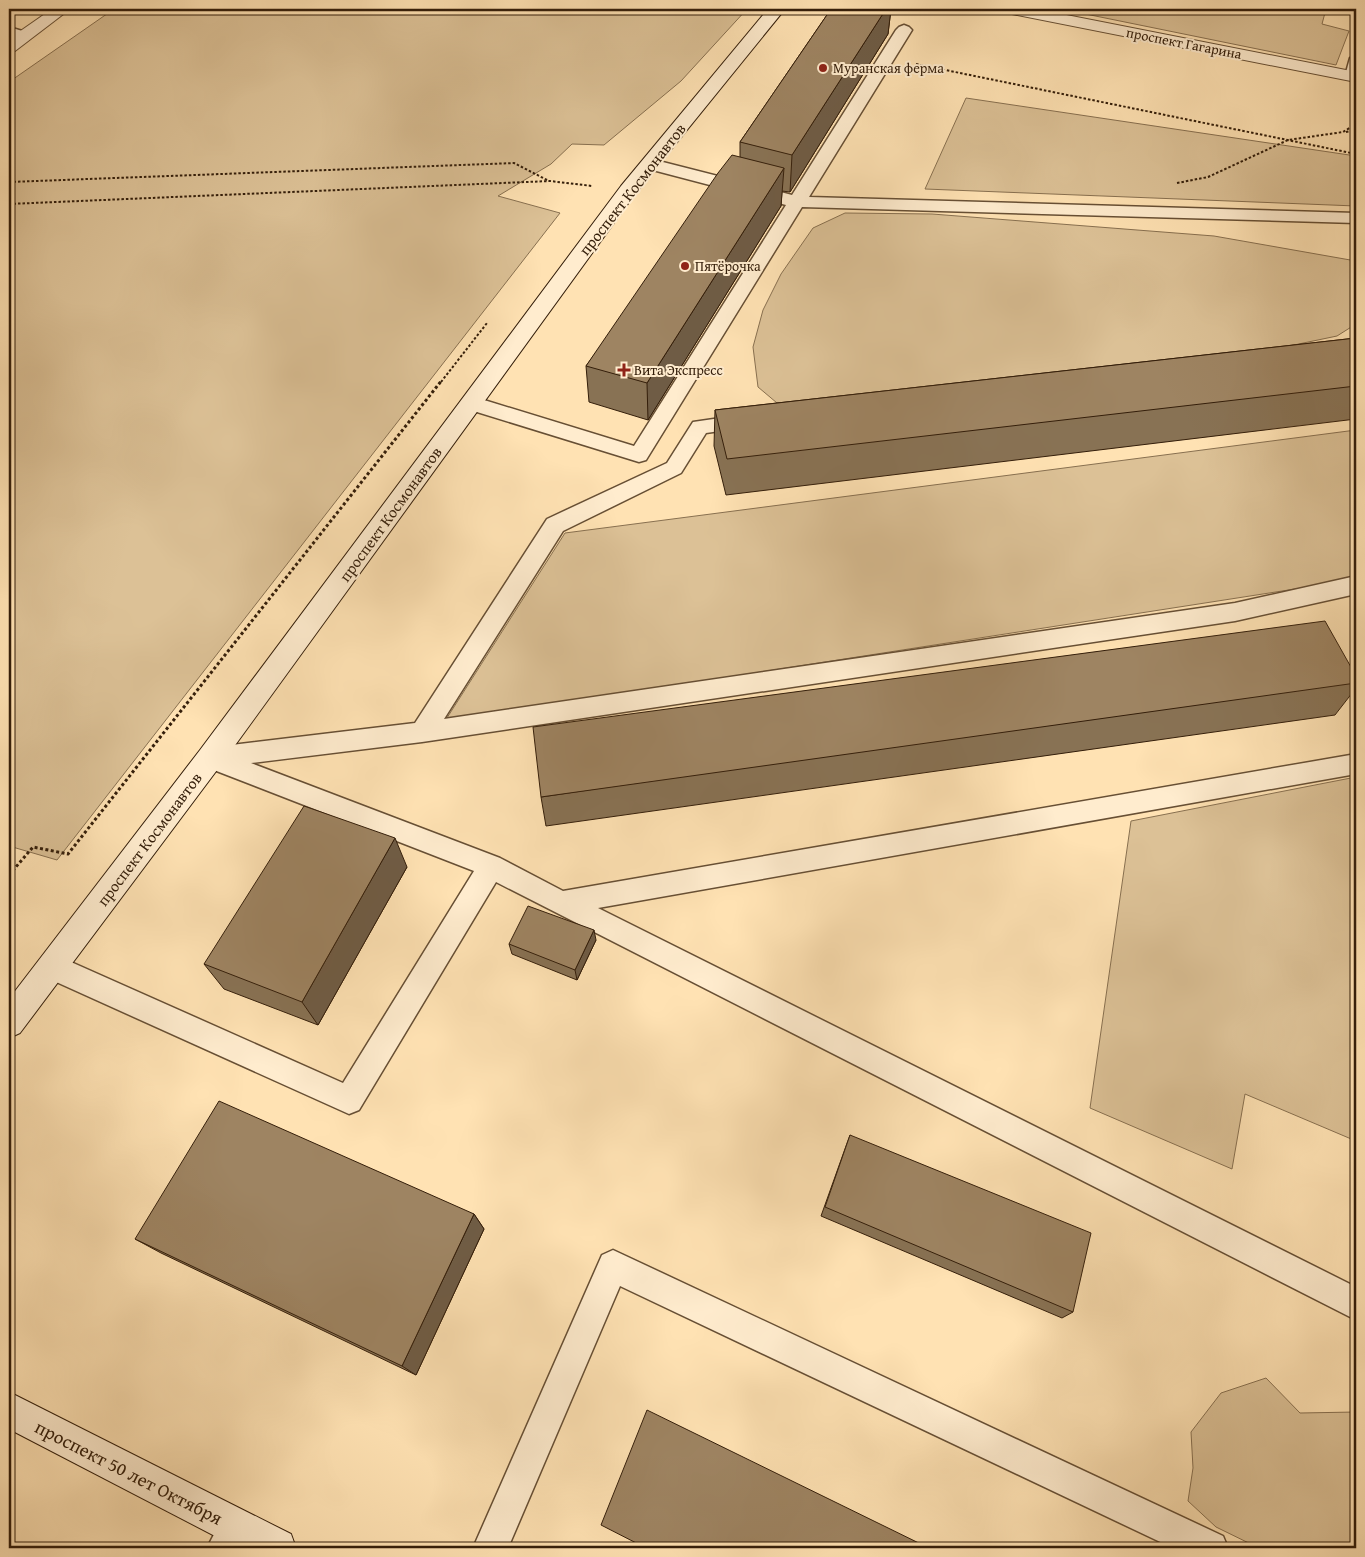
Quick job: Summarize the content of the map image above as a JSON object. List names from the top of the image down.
{
  "streets": {
    "main road": ["проспект Гагарина", "проспект Космонавтов", "проспект 50 лет Октября"]
  },
  "places": {
    "other": ["Муранская ферма", "Пятёрочка"],
    "health": ["Вита Экспресс"]
  }
}
